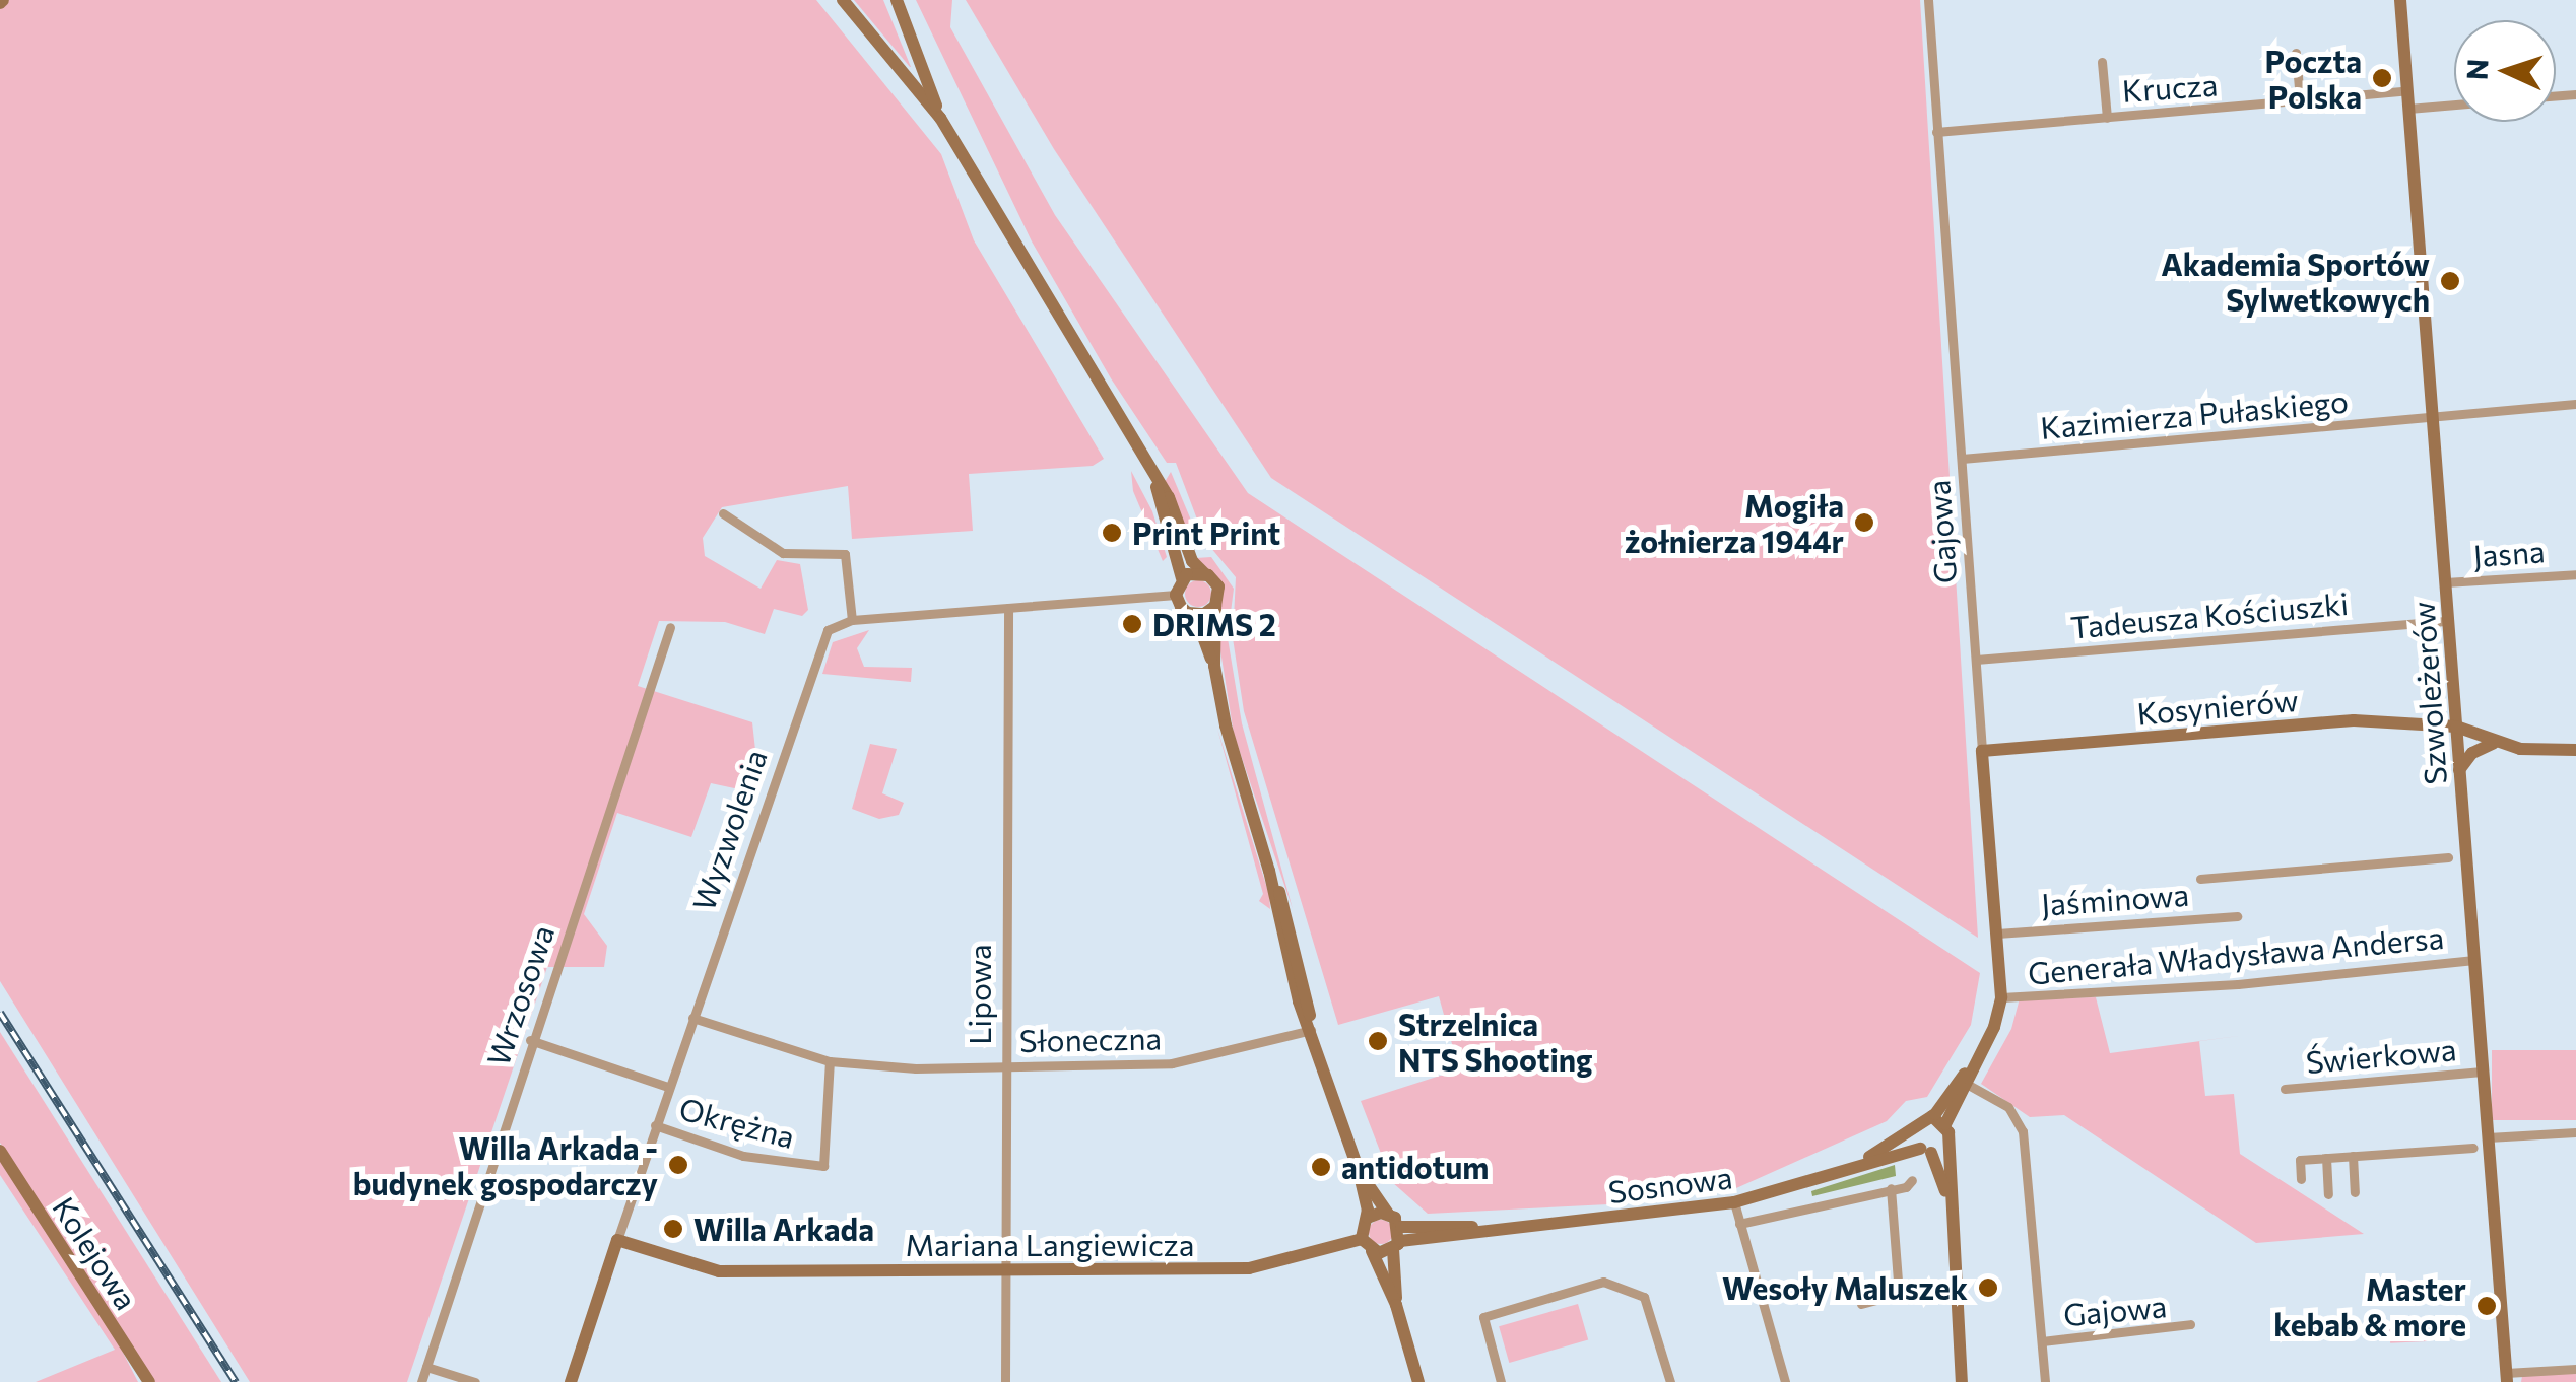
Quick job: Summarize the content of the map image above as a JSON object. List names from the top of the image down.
{
  "streets": {
    "street": [
      "Krucza",
      "Kazimierza Pułaskiego",
      "Gajowa",
      "Jasna",
      "Tadeusza Kościuszki",
      "Szwoleżerów",
      "Kosynierów",
      "Wyzwolenia",
      "Jaśminowa",
      "Generała Władysława Andersa",
      "Lipowa",
      "Wrzosowa",
      "Słoneczna",
      "Świerkowa",
      "Okrężna",
      "Sosnowa",
      "Mariana Langiewicza",
      "Kolejowa"
    ]
  },
  "crossings": [
    ["Krucza", "Gajowa"],
    ["Krucza", "Szwoleżerów"],
    ["Kazimierza Pułaskiego", "Gajowa"],
    ["Kazimierza Pułaskiego", "Szwoleżerów"],
    ["Gajowa", "Tadeusza Kościuszki"],
    ["Gajowa", "Kosynierów"],
    ["Gajowa", "Jaśminowa"],
    ["Gajowa", "Generała Władysława Andersa"],
    ["Gajowa", "Sosnowa"],
    ["Jasna", "Szwoleżerów"],
    ["Tadeusza Kościuszki", "Szwoleżerów"],
    ["Szwoleżerów", "Kosynierów"],
    ["Szwoleżerów", "Generała Władysława Andersa"],
    ["Szwoleżerów", "Świerkowa"],
    ["Wyzwolenia", "Słoneczna"],
    ["Wyzwolenia", "Okrężna"],
    ["Wyzwolenia", "Mariana Langiewicza"],
    ["Lipowa", "Słoneczna"],
    ["Lipowa", "Mariana Langiewicza"],
    ["Słoneczna", "Okrężna"],
    ["Sosnowa", "Mariana Langiewicza"]
  ],
  "places": [
    "Poczta Polska",
    "Akademia Sportów Sylwetkowych",
    "Mogiła żołnierza 1944r",
    "Print Print",
    "DRIMS 2",
    "Strzelnica NTS Shooting",
    "Willa Arkada - budynek gospodarczy",
    "antidotum",
    "Willa Arkada",
    "Wesoły Maluszek",
    "Master kebab & more"
  ],
  "north": "left"
}
